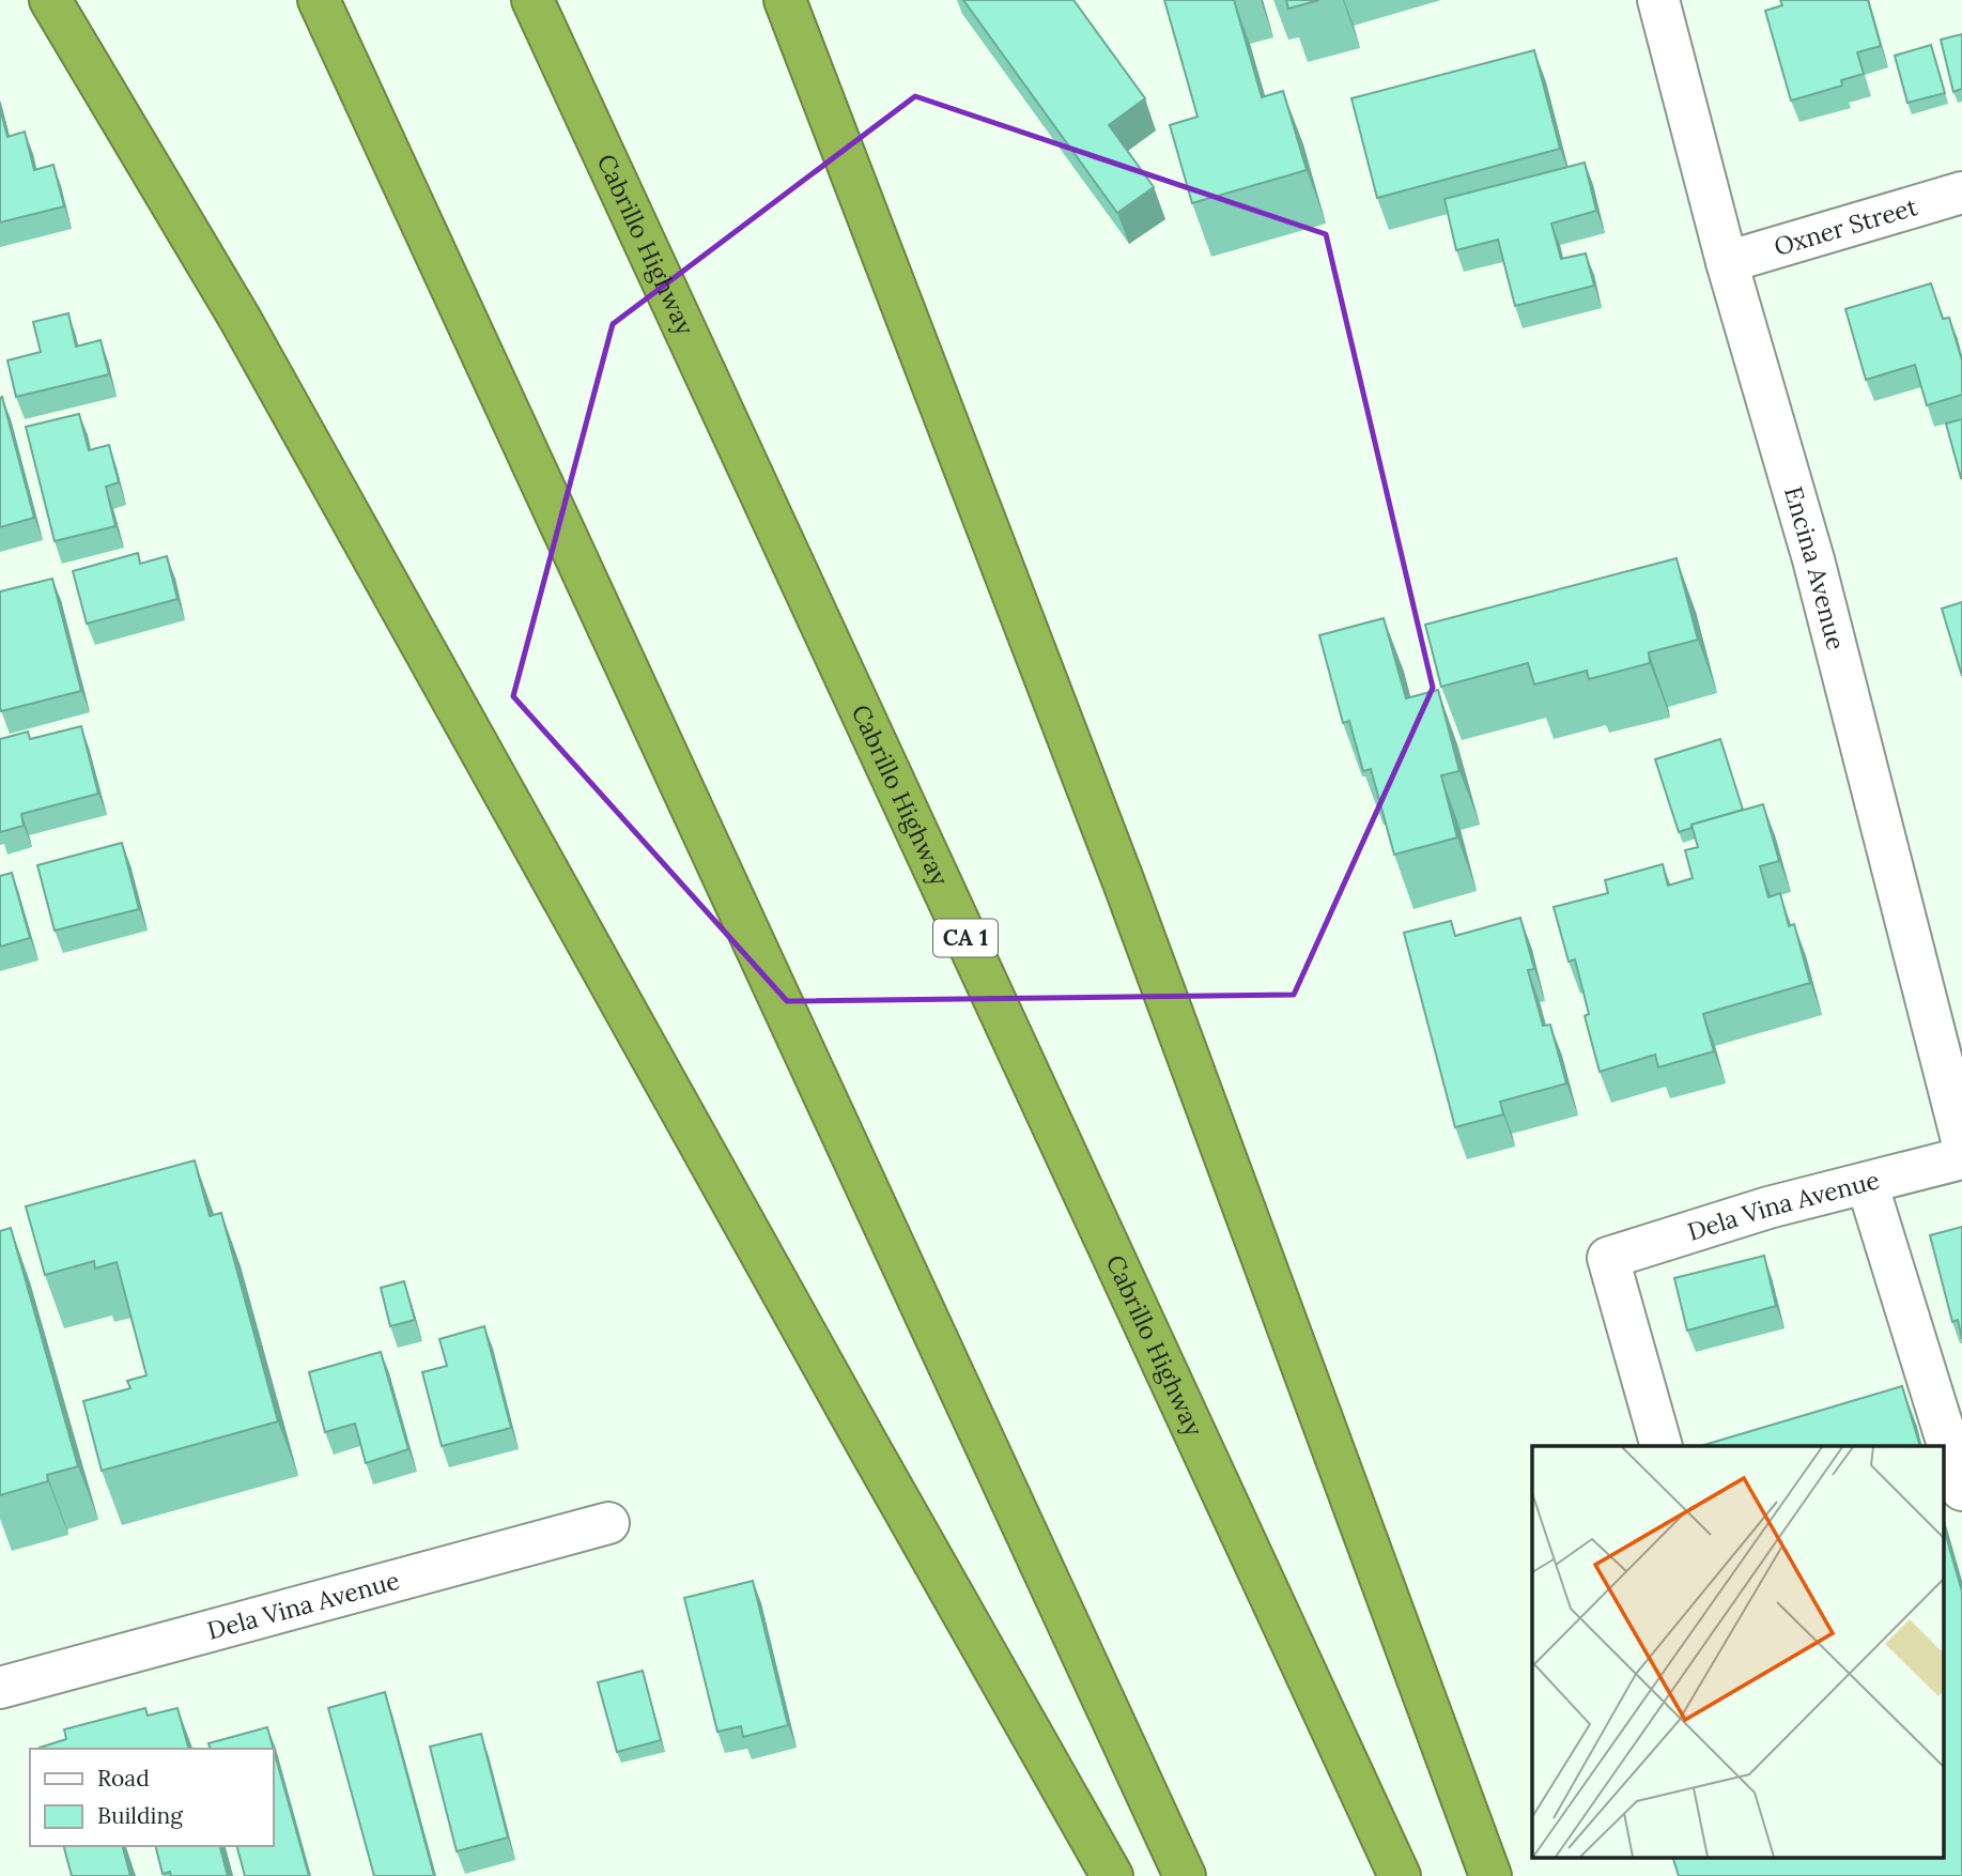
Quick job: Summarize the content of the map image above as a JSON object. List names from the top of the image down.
{
  "streets": {
    "highway": ["Cabrillo Highway", "CA 1"],
    "street": ["Oxner Street", "Encina Avenue", "Dela Vina Avenue"]
  },
  "crossings": [
    ["Oxner Street", "Encina Avenue"]
  ],
  "legend": ["Road", "Building"]
}
